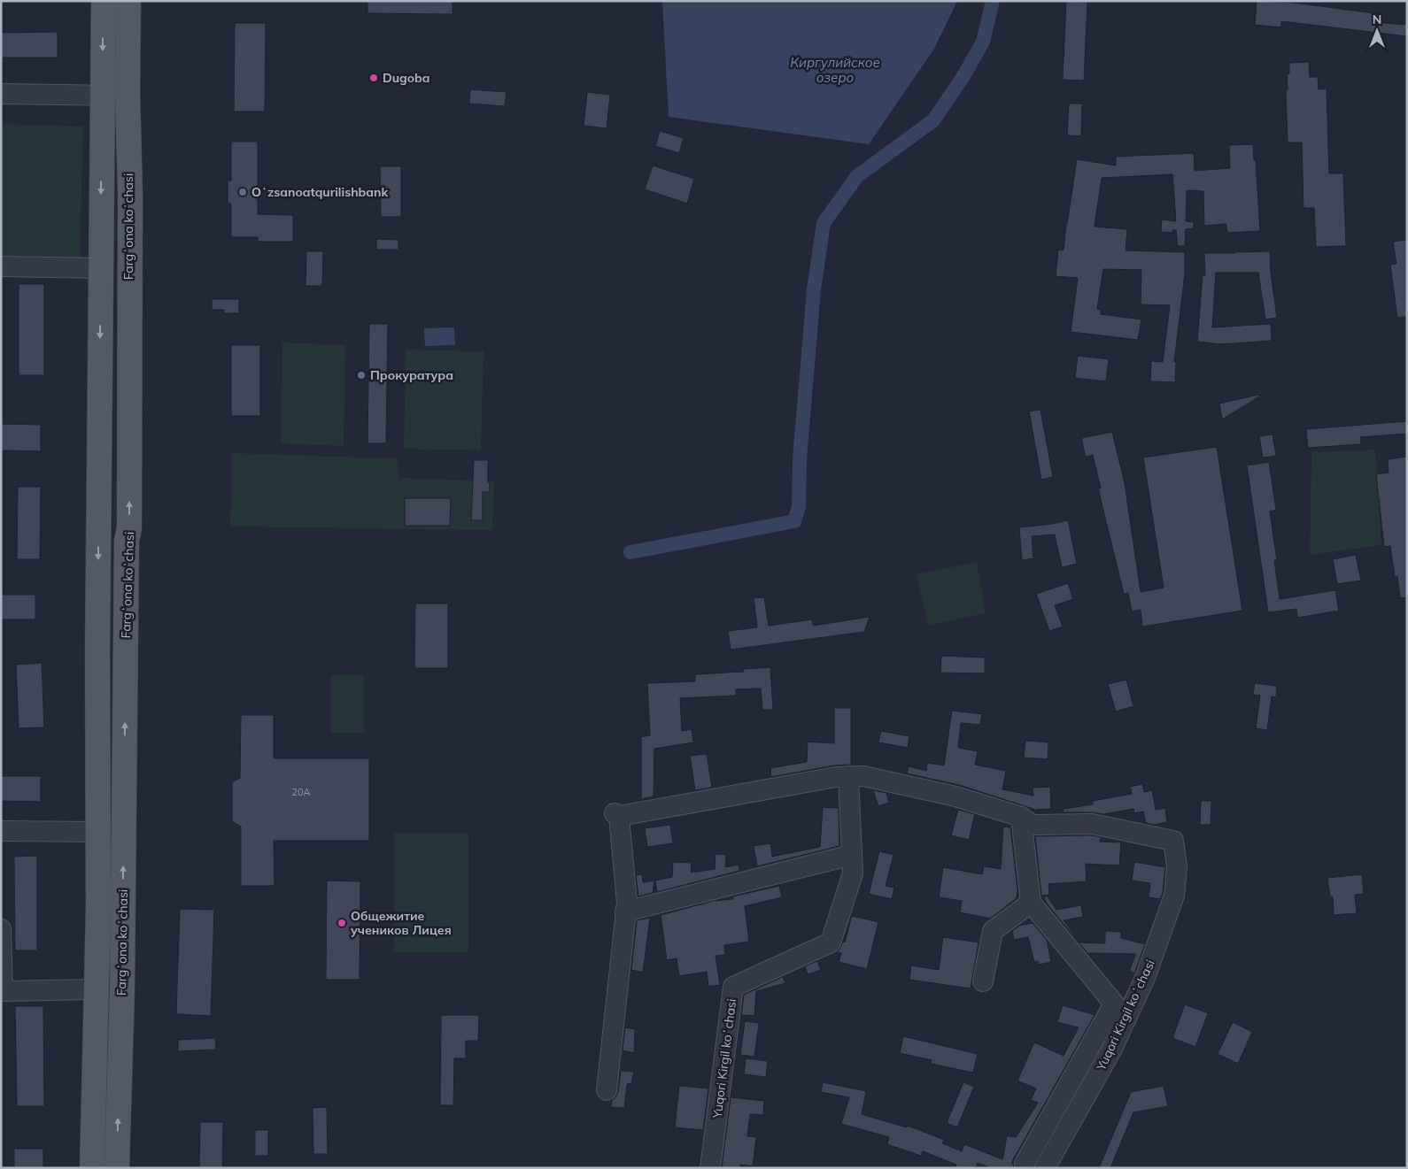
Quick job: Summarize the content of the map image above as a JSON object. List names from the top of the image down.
{
  "streets": {
    "main road": ["Fargʻona koʻchasi"],
    "street": ["Yuqori Kirgil koʻchasi"]
  },
  "water": ["Киргулийское озеро"],
  "places": [
    "Dugoba",
    "Oʻzsanoatqurilishbank",
    "Прокуратура",
    "Общежитие учеников Лицея"
  ],
  "house_numbers": ["20А"],
  "north": "top"
}
